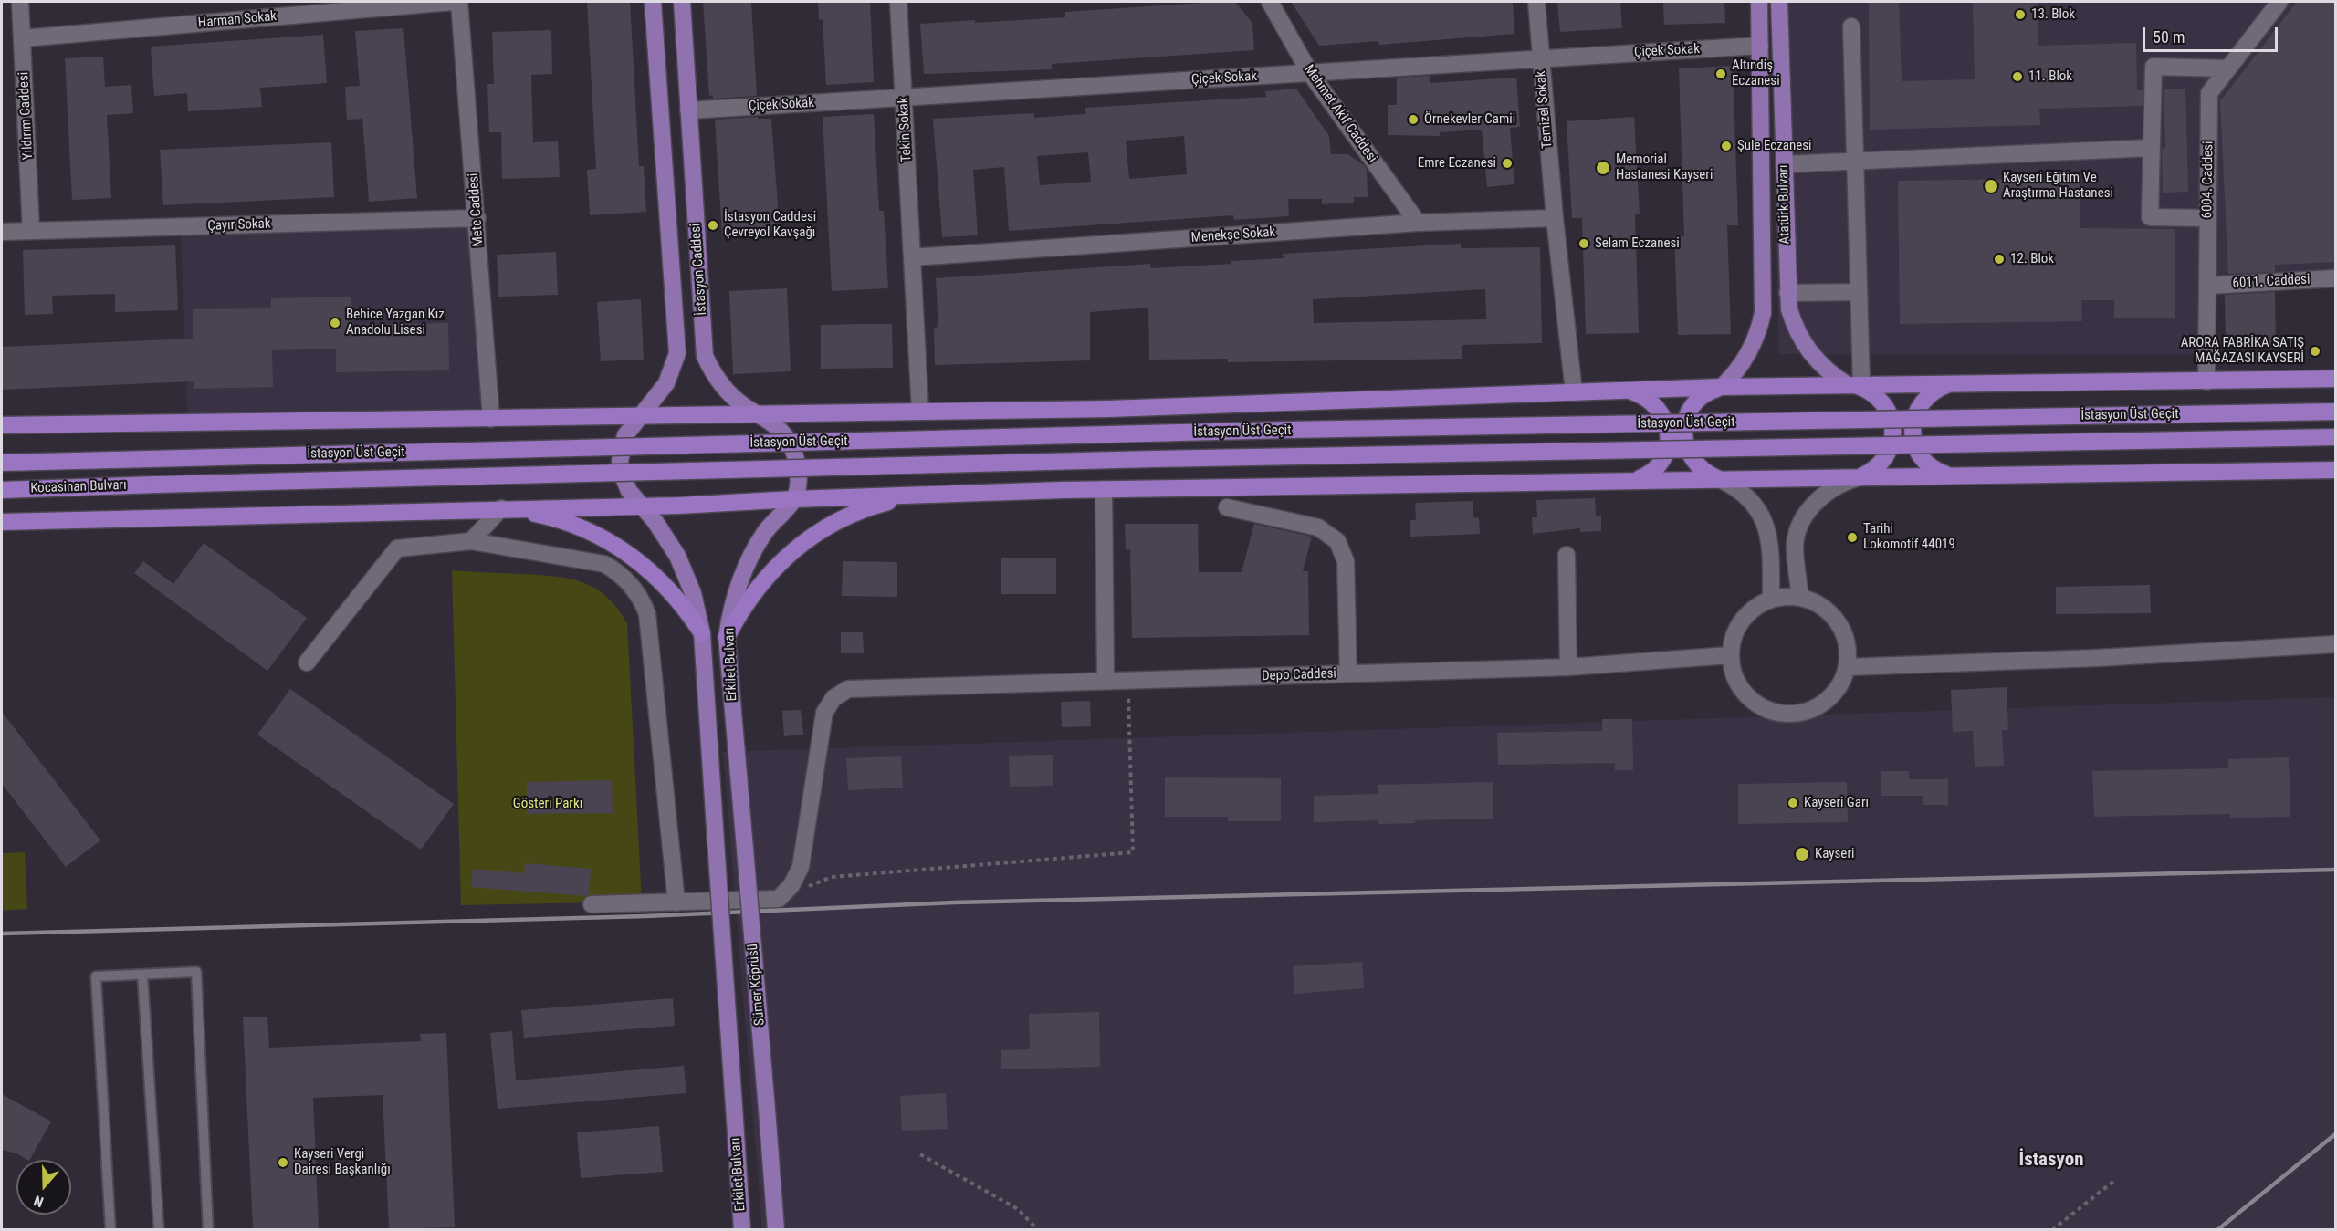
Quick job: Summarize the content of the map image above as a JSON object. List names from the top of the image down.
{
  "streets": {
    "highway": ["İstasyon Üst Geçit", "Kocasinan Bulvarı"],
    "main road": [
      "Atatürk Bulvarı",
      "İstasyon Caddesi",
      "Erkilet Bulvarı",
      "Sümer Köprüsü"
    ],
    "street": [
      "Harman Sokak",
      "Çiçek Sokak",
      "Temizel Sokak",
      "Mehmet Akif Caddesi",
      "Yıldırım Caddesi",
      "Tekin Sokak",
      "6004. Caddesi",
      "Mete Caddesi",
      "Çayır Sokak",
      "Menekşe Sokak",
      "6011. Caddesi",
      "Depo Caddesi"
    ]
  },
  "crossings": [
    ["Harman Sokak", "Yıldırım Caddesi"],
    ["Çiçek Sokak", "Temizel Sokak"],
    ["Çiçek Sokak", "Mehmet Akif Caddesi"],
    ["Çiçek Sokak", "Tekin Sokak"],
    ["Çiçek Sokak", "Atatürk Bulvarı"],
    ["Çiçek Sokak", "İstasyon Caddesi"],
    ["Temizel Sokak", "Menekşe Sokak"],
    ["Mehmet Akif Caddesi", "Menekşe Sokak"],
    ["Yıldırım Caddesi", "Çayır Sokak"],
    ["Tekin Sokak", "Menekşe Sokak"],
    ["6004. Caddesi", "6011. Caddesi"],
    ["Mete Caddesi", "Çayır Sokak"],
    ["İstasyon Caddesi", "Erkilet Bulvarı"],
    ["İstasyon Üst Geçit", "Kocasinan Bulvarı"],
    ["Erkilet Bulvarı", "Sümer Köprüsü"]
  ],
  "districts": ["İstasyon"],
  "parks": ["Gösteri Parkı"],
  "places": [
    "13. Blok",
    "Altındiş Eczanesi",
    "11. Blok",
    "Örnekevler Camii",
    "Şule Eczanesi",
    "Emre Eczanesi",
    "Memorial Hastanesi Kayseri",
    "Kayseri Eğitim Ve Araştırma Hastanesi",
    "İstasyon Caddesi Çevreyol Kavşağı",
    "Selam Eczanesi",
    "12. Blok",
    "Behice Yazgan Kız Anadolu Lisesi",
    "ARORA FABRİKA SATIŞ MAĞAZASI KAYSERİ",
    "Tarihi Lokomotif 44019",
    "Kayseri Garı",
    "Kayseri",
    "Kayseri Vergi Dairesi Başkanlığı"
  ],
  "scale_bar": "50 m",
  "north": "bottom"
}
